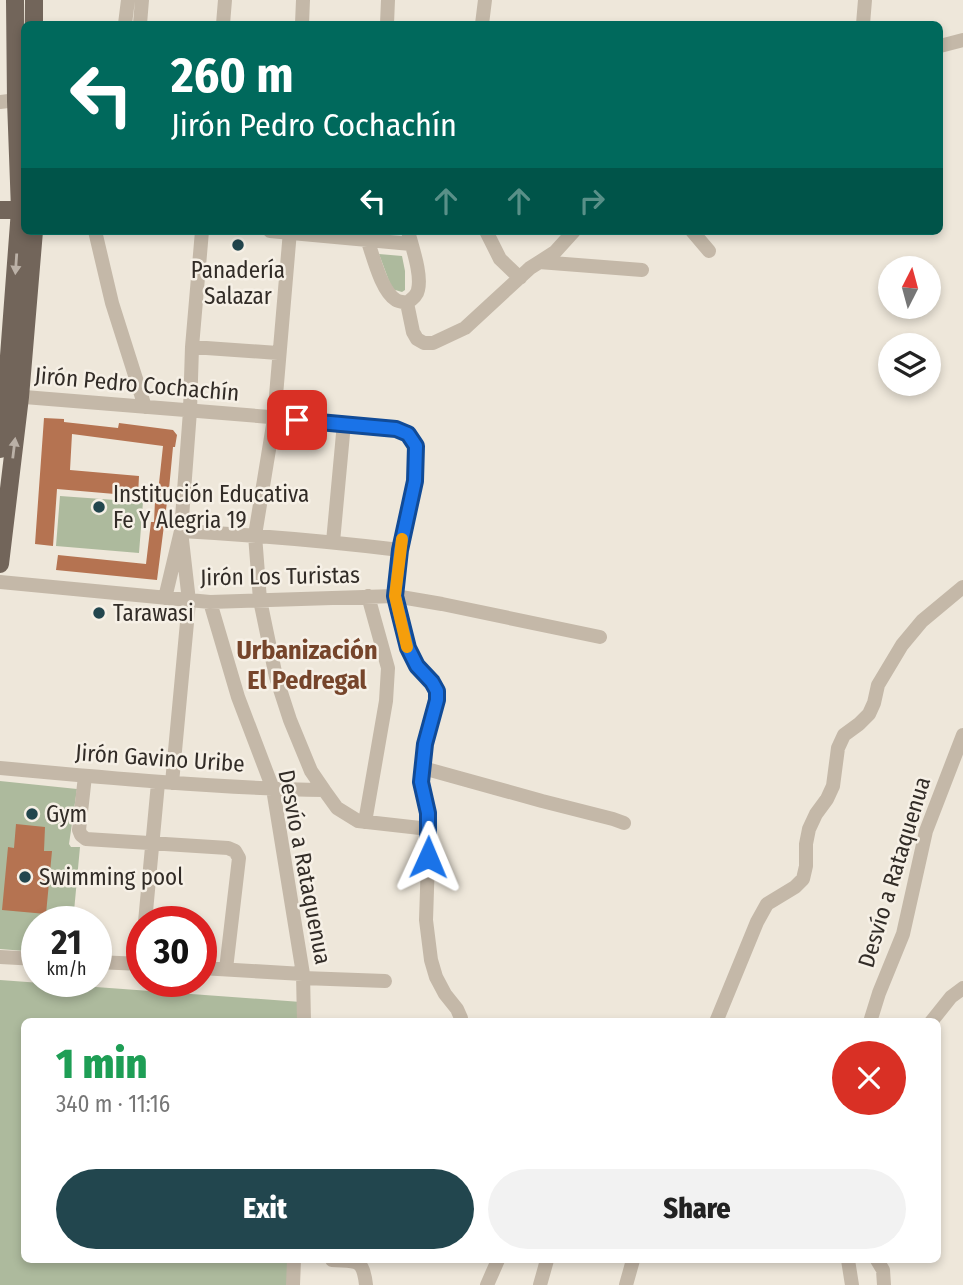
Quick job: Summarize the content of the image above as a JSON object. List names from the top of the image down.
{
  "streets": {
    "street": [
      "Jirón Pedro Cochachín",
      "Jirón Los Turistas",
      "Jirón Gavino Uribe",
      "Desvío a Rataquenua"
    ]
  },
  "crossings": [
    ["Jirón Los Turistas", "Desvío a Rataquenua"],
    ["Jirón Gavino Uribe", "Desvío a Rataquenua"]
  ],
  "districts": ["Urbanización El Pedregal"],
  "places": [
    "Panadería Salazar",
    "Institución Educativa Fe Y Alegria 19",
    "Tarawasi",
    "Gym",
    "Swimming pool"
  ],
  "north": "top",
  "page": {
    "turn": ["260 m", "Jirón Pedro Cochachín"],
    "speed": "21 km/h",
    "limit": "30",
    "heading": ["1 min", "340 m · 11:16"],
    "buttons": ["Exit", "Share"]
  }
}
